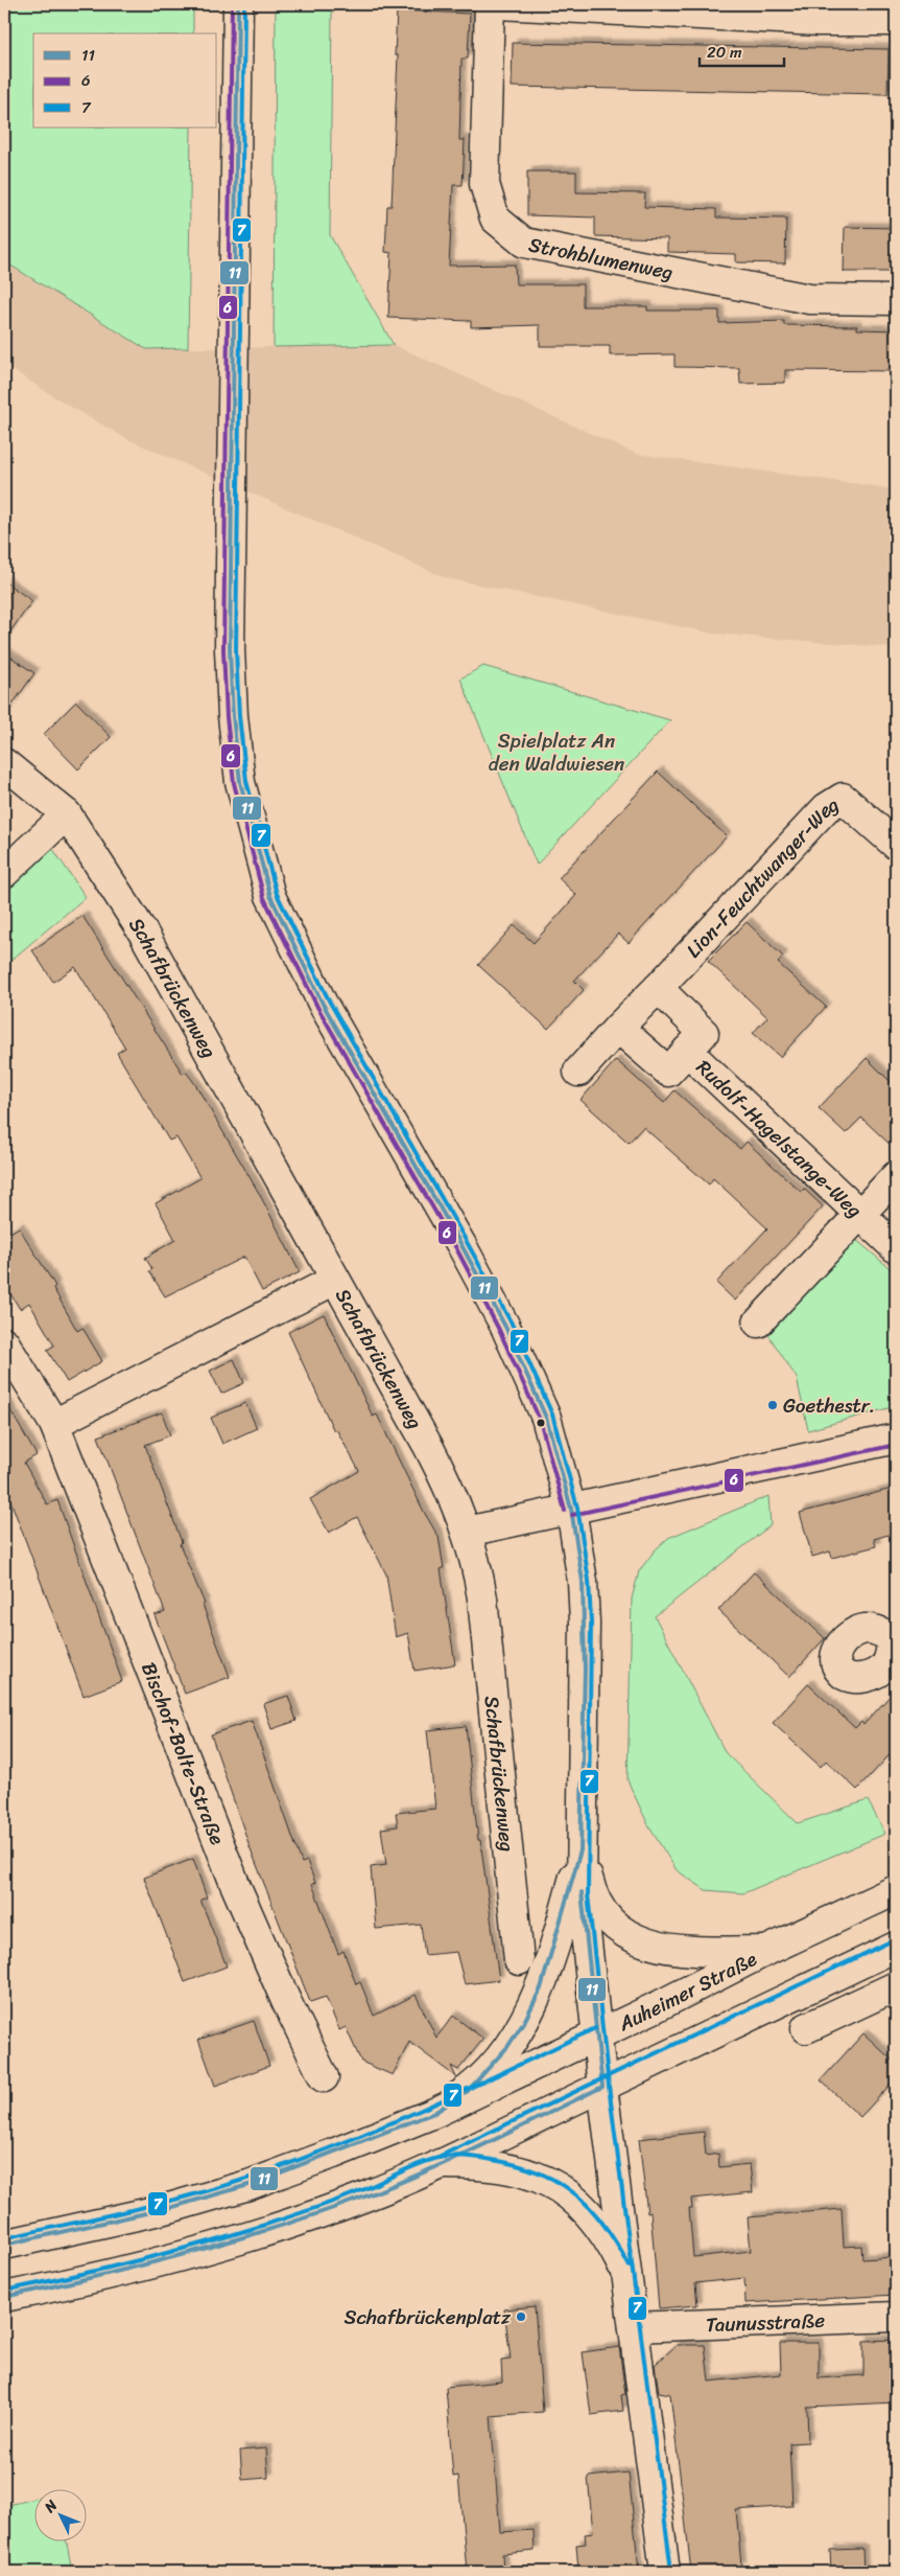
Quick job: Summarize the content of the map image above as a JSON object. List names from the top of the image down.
{
  "streets": {
    "street": [
      "Strohblumenweg",
      "Lion-Feuchtwanger-Weg",
      "Schafbrückenweg",
      "Rudolf-Hagelstange-Weg",
      "Bischof-Bolte-Straße",
      "Auheimer Straße",
      "Taunusstraße"
    ]
  },
  "crossings": [
    ["Lion-Feuchtwanger-Weg", "Rudolf-Hagelstange-Weg"]
  ],
  "parks": ["Spielplatz An den Waldwiesen"],
  "places": ["Goethestr.", "Schafbrückenplatz"],
  "lines": ["transit line 11", "transit line 6", "transit line 7"],
  "legend": ["11", "6", "7"],
  "scale_bar": "20 m",
  "north": "top left"
}
